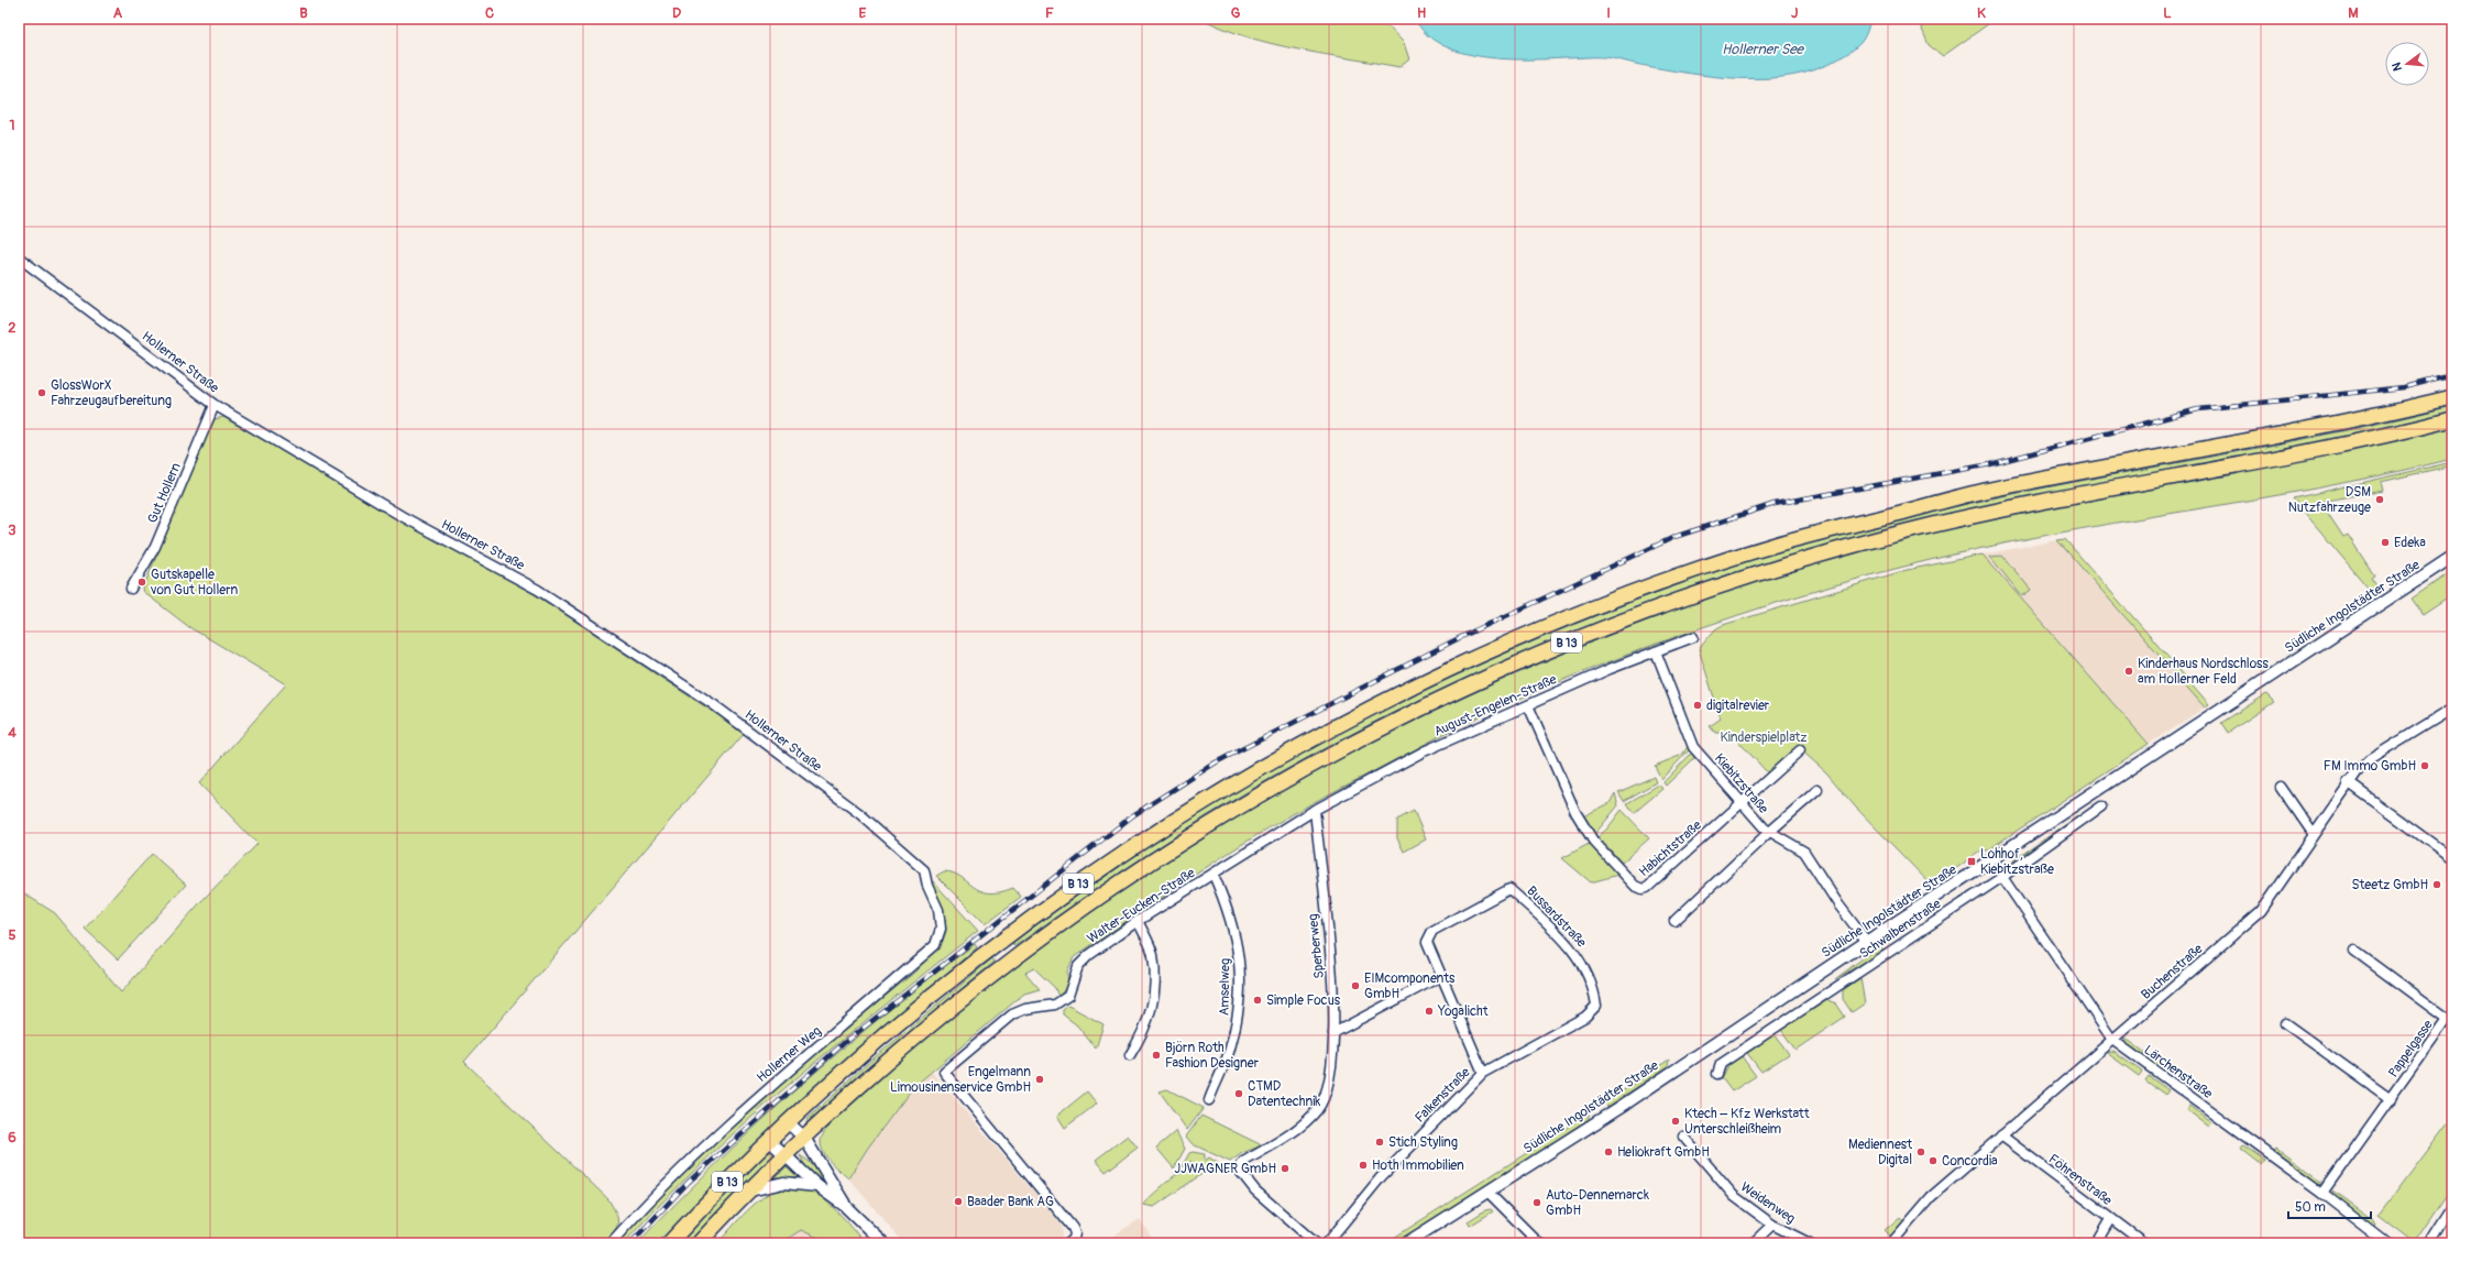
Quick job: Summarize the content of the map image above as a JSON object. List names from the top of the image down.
{
  "streets": {
    "main road": ["B 13"],
    "street": [
      "Hollerner Straße",
      "Gut Hollern",
      "Südliche Ingolstädter Straße",
      "August-Engelen-Straße",
      "Kiebitzstraße",
      "Habichtstraße",
      "Walter-Eucken-Straße",
      "Bussardstraße",
      "Schwalbenstraße",
      "Sperberweg",
      "Buchenstraße",
      "Amselweg",
      "Pappelgasse",
      "Hollerner Weg",
      "Lärchenstraße",
      "Falkenstraße",
      "Föhrenstraße",
      "Weidenweg"
    ]
  },
  "crossings": [
    ["Hollerner Straße", "Gut Hollern"],
    ["Hollerner Straße", "Hollerner Weg"],
    ["Südliche Ingolstädter Straße", "Kiebitzstraße"],
    ["August-Engelen-Straße", "Kiebitzstraße"],
    ["August-Engelen-Straße", "Habichtstraße"],
    ["August-Engelen-Straße", "Walter-Eucken-Straße"],
    ["August-Engelen-Straße", "Sperberweg"],
    ["Kiebitzstraße", "Habichtstraße"],
    ["Walter-Eucken-Straße", "Sperberweg"],
    ["Walter-Eucken-Straße", "Amselweg"],
    ["Bussardstraße", "Falkenstraße"],
    ["Schwalbenstraße", "Lärchenstraße"],
    ["Buchenstraße", "Lärchenstraße"],
    ["Buchenstraße", "Föhrenstraße"],
    ["Pappelgasse", "Lärchenstraße"]
  ],
  "water": ["Hollerner See"],
  "parks": ["Kinderspielplatz"],
  "places": {
    "other": [
      "GlossWorX Fahrzeugaufbereitung",
      "DSM Nutzfahrzeuge",
      "Edeka",
      "Gutskapelle von Gut Hollern",
      "Kinderhaus Nordschloss am Hollerner Feld",
      "digitalrevier",
      "FM Immo GmbH",
      "Steetz GmbH",
      "EIMcomponents GmbH",
      "Simple Focus",
      "Yogalicht",
      "Björn Roth Fashion Designer",
      "Engelmann Limousinenservice GmbH",
      "CTMD Datentechnik",
      "Ktech – Kfz Werkstatt Unterschleißheim",
      "Stich Styling",
      "Heliokraft GmbH",
      "Mediennest Digital",
      "Concordia",
      "Hoth Immobilien",
      "JJWAGNER GmbH",
      "Baader Bank AG",
      "Auto-Dennemarck GmbH"
    ],
    "transit": ["Lohhof, Kiebitzstraße"]
  },
  "scale_bar": "50 m",
  "north": "left",
  "grid": {
    "columns": [
      "A",
      "B",
      "C",
      "D",
      "E",
      "F",
      "G",
      "H",
      "I",
      "J",
      "K",
      "L",
      "M"
    ],
    "rows": [
      "1",
      "2",
      "3",
      "4",
      "5",
      "6"
    ]
  }
}
